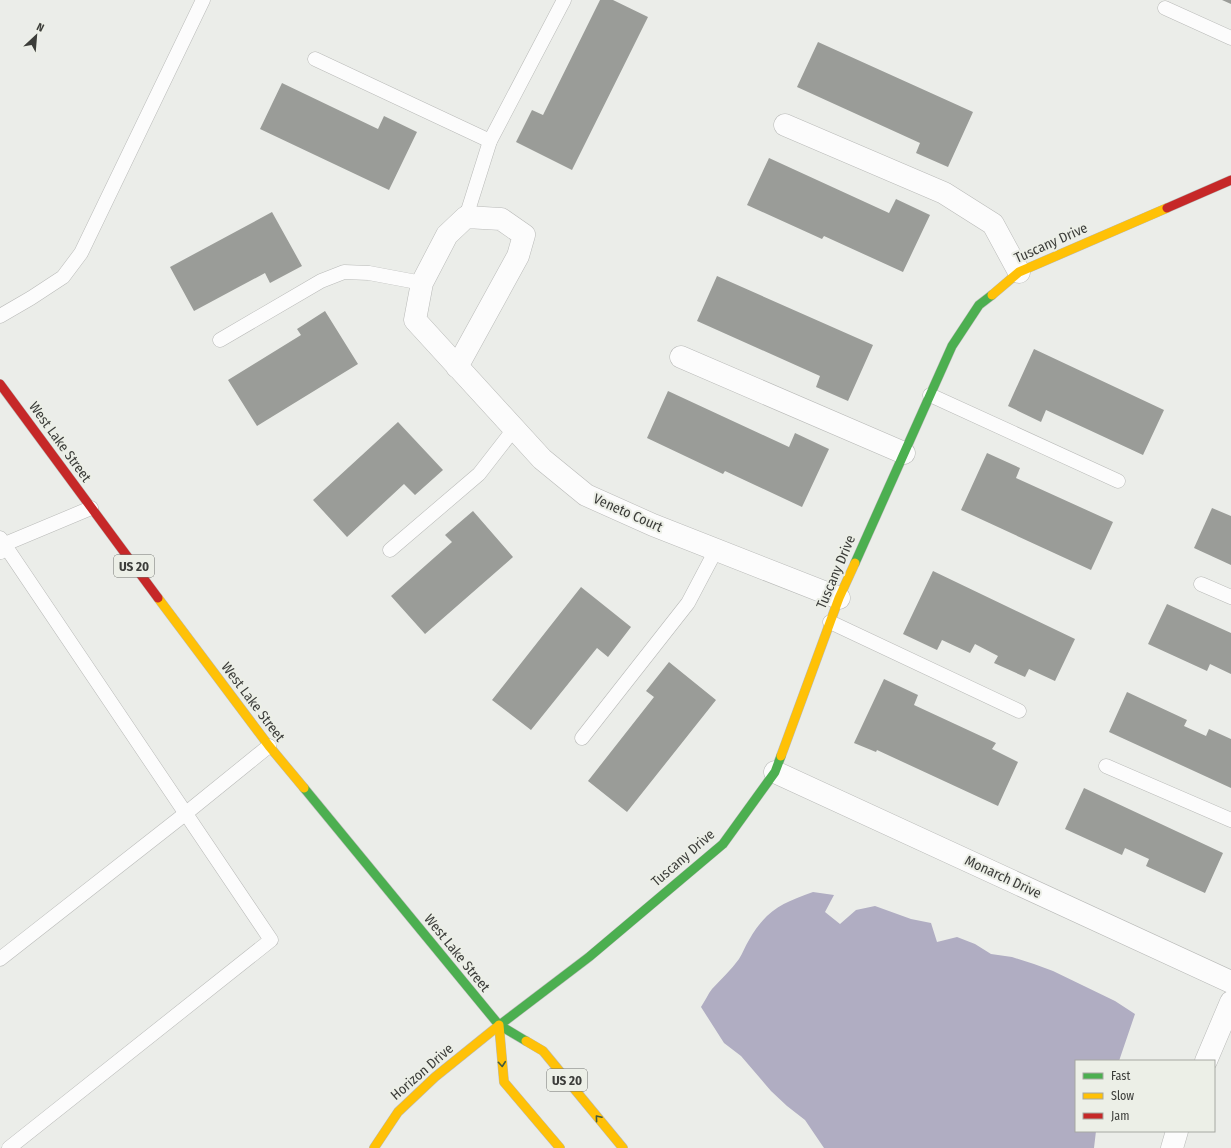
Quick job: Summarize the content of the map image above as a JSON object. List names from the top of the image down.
{
  "streets": {
    "main road": [
      "Tuscany Drive",
      "West Lake Street",
      "US 20",
      "Horizon Drive"
    ],
    "street": ["Veneto Court", "Monarch Drive"]
  },
  "crossings": [
    ["Tuscany Drive", "West Lake Street"],
    ["Tuscany Drive", "Veneto Court"],
    ["Tuscany Drive", "Monarch Drive"],
    ["Tuscany Drive", "Horizon Drive"],
    ["West Lake Street", "Horizon Drive"]
  ],
  "legend": ["Fast", "Slow", "Jam"],
  "north": "top right"
}
